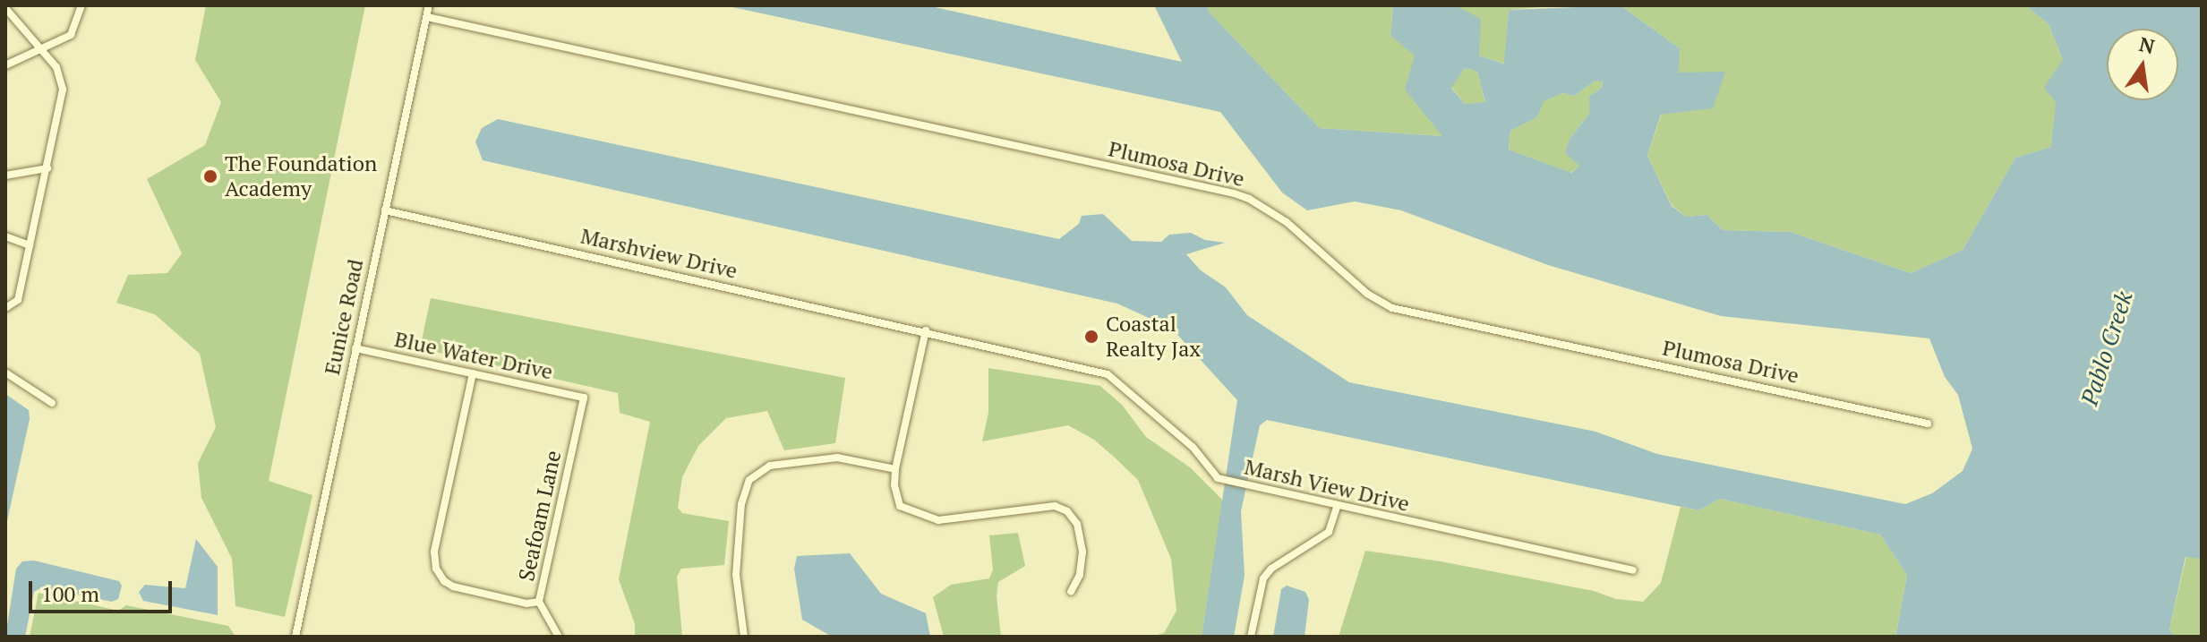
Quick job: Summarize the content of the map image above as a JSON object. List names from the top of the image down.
{
  "streets": {
    "street": [
      "Plumosa Drive",
      "Marshview Drive",
      "Eunice Road",
      "Blue Water Drive",
      "Marsh View Drive",
      "Seafoam Lane"
    ]
  },
  "crossings": [
    ["Plumosa Drive", "Eunice Road"],
    ["Marshview Drive", "Eunice Road"],
    ["Marshview Drive", "Marsh View Drive"],
    ["Eunice Road", "Blue Water Drive"],
    ["Blue Water Drive", "Seafoam Lane"]
  ],
  "water": ["Pablo Creek"],
  "places": ["The Foundation Academy", "Coastal Realty Jax"],
  "scale_bar": "100 m",
  "north": "top"
}
